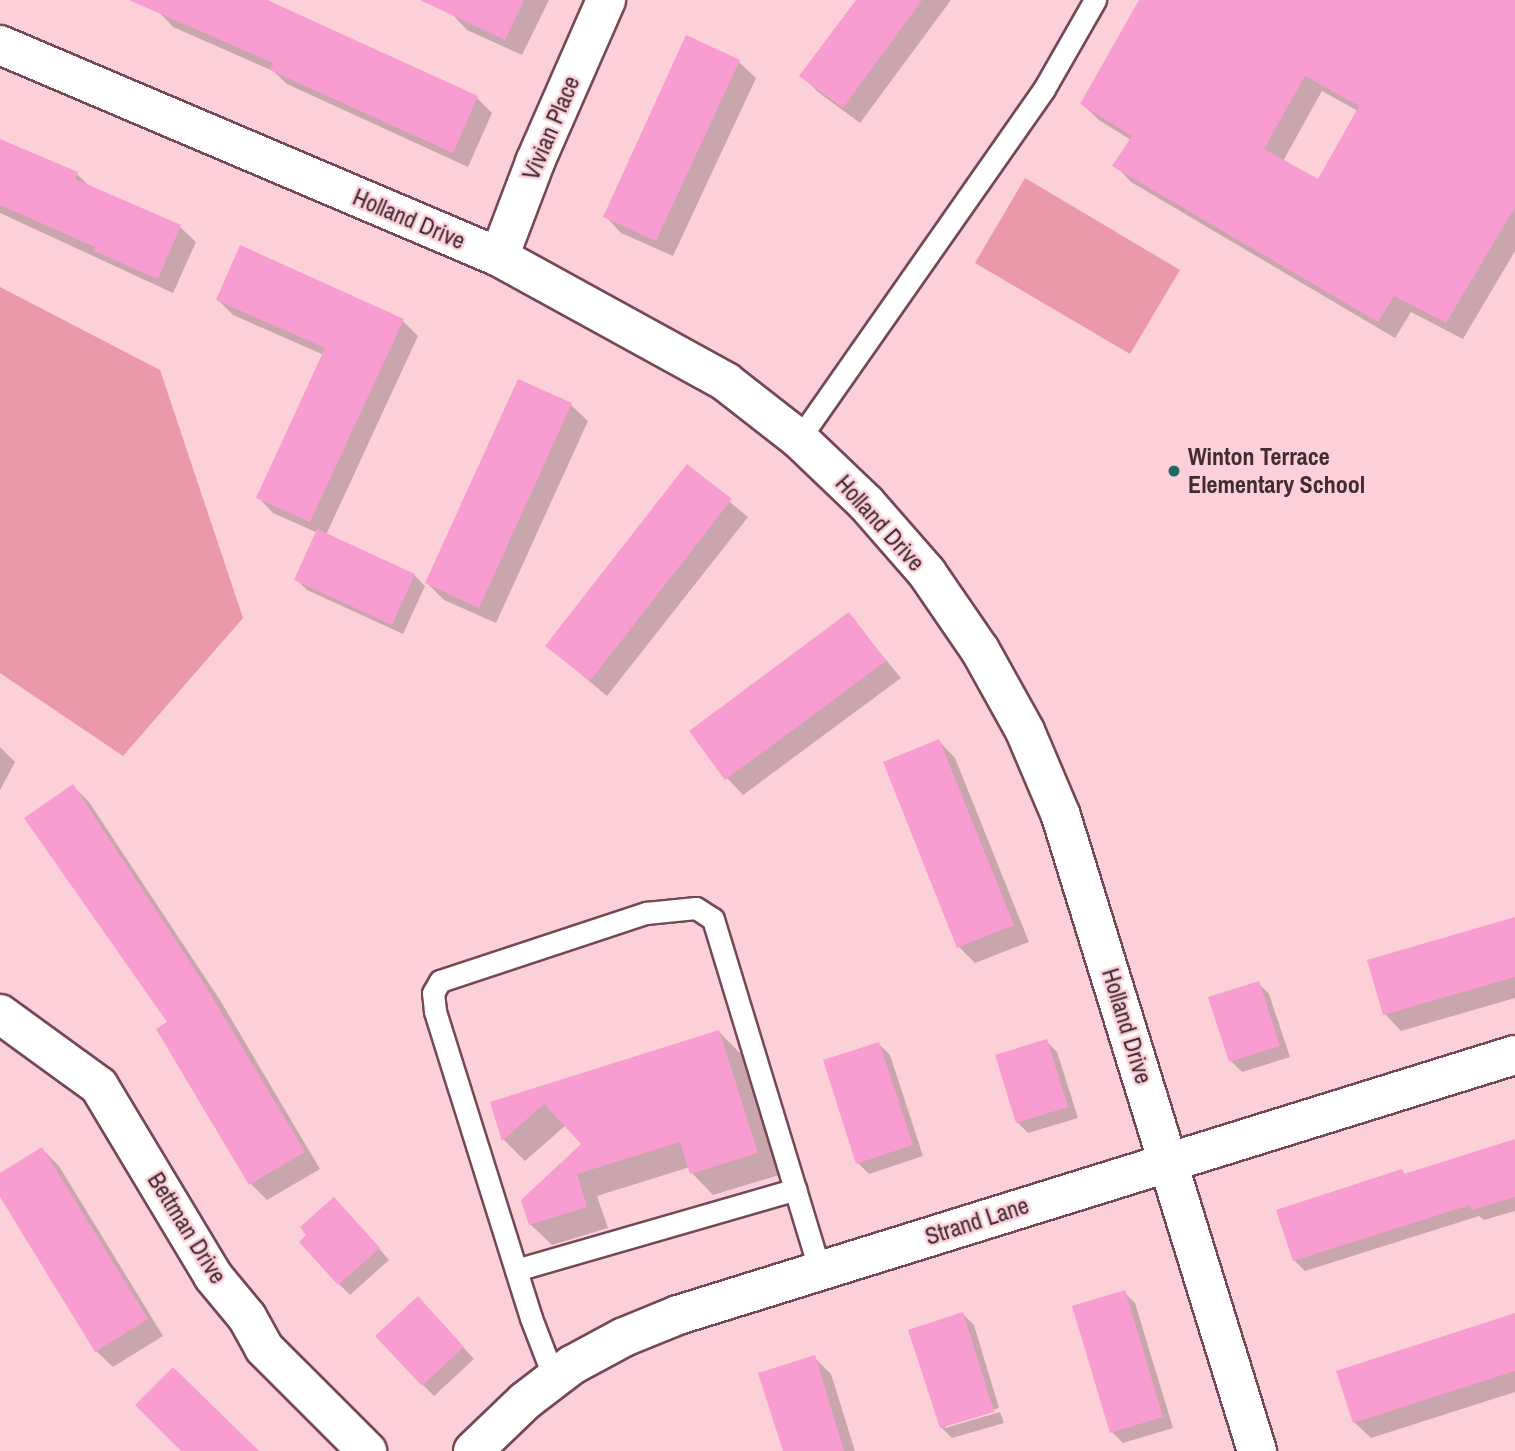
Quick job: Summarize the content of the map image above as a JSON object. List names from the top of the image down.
{
  "streets": {
    "street": [
      "Vivian Place",
      "Holland Drive",
      "Strand Lane",
      "Bettman Drive"
    ]
  },
  "crossings": [
    ["Vivian Place", "Holland Drive"],
    ["Holland Drive", "Strand Lane"]
  ],
  "places": ["Winton Terrace Elementary School"]
}
